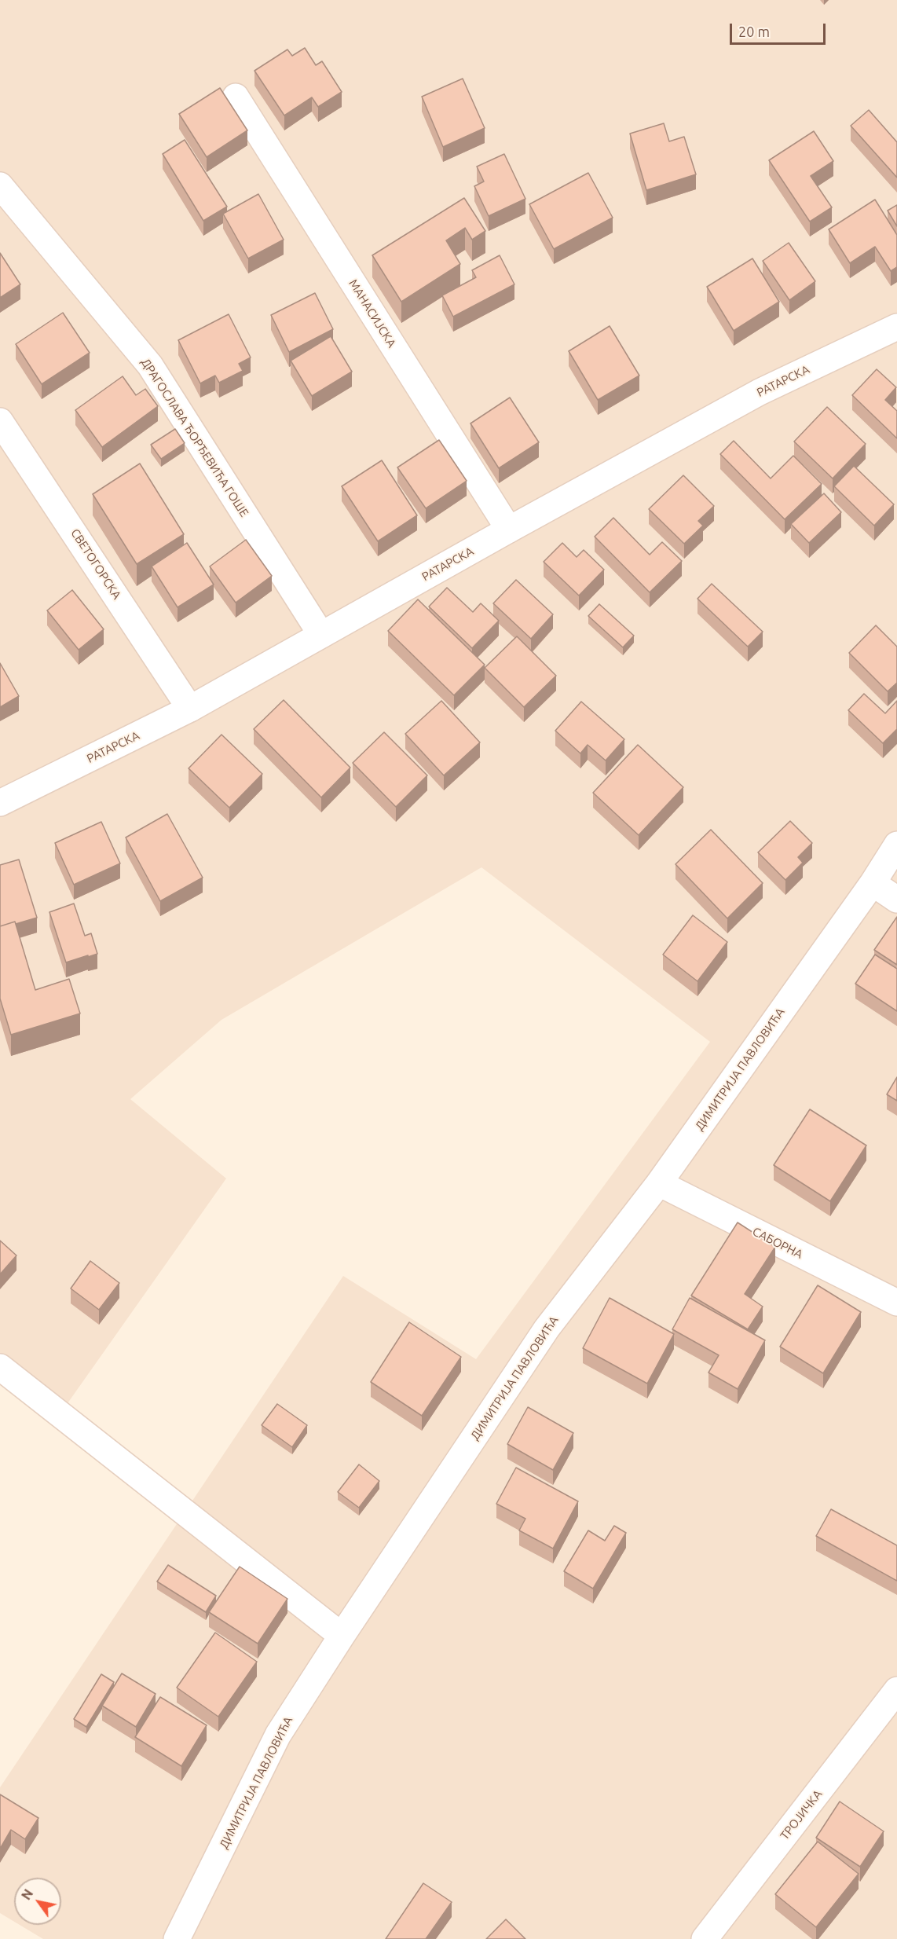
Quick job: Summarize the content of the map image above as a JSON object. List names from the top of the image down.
{
  "streets": {
    "street": [
      "МАНАСИЈСКА",
      "РАТАРСКА",
      "ДРАГОСЛАВА ЂОРЂЕВИЋА ГОШЕ",
      "СВЕТОГОРСКА",
      "ДИМИТРИЈА ПАВЛОВИЋА",
      "САБОРНА",
      "ТРОЈИЧКА"
    ]
  },
  "crossings": [
    ["МАНАСИЈСКА", "РАТАРСКА"],
    ["РАТАРСКА", "ДРАГОСЛАВА ЂОРЂЕВИЋА ГОШЕ"],
    ["РАТАРСКА", "СВЕТОГОРСКА"],
    ["ДИМИТРИЈА ПАВЛОВИЋА", "САБОРНА"]
  ],
  "scale_bar": "20 m",
  "north": "top left"
}
